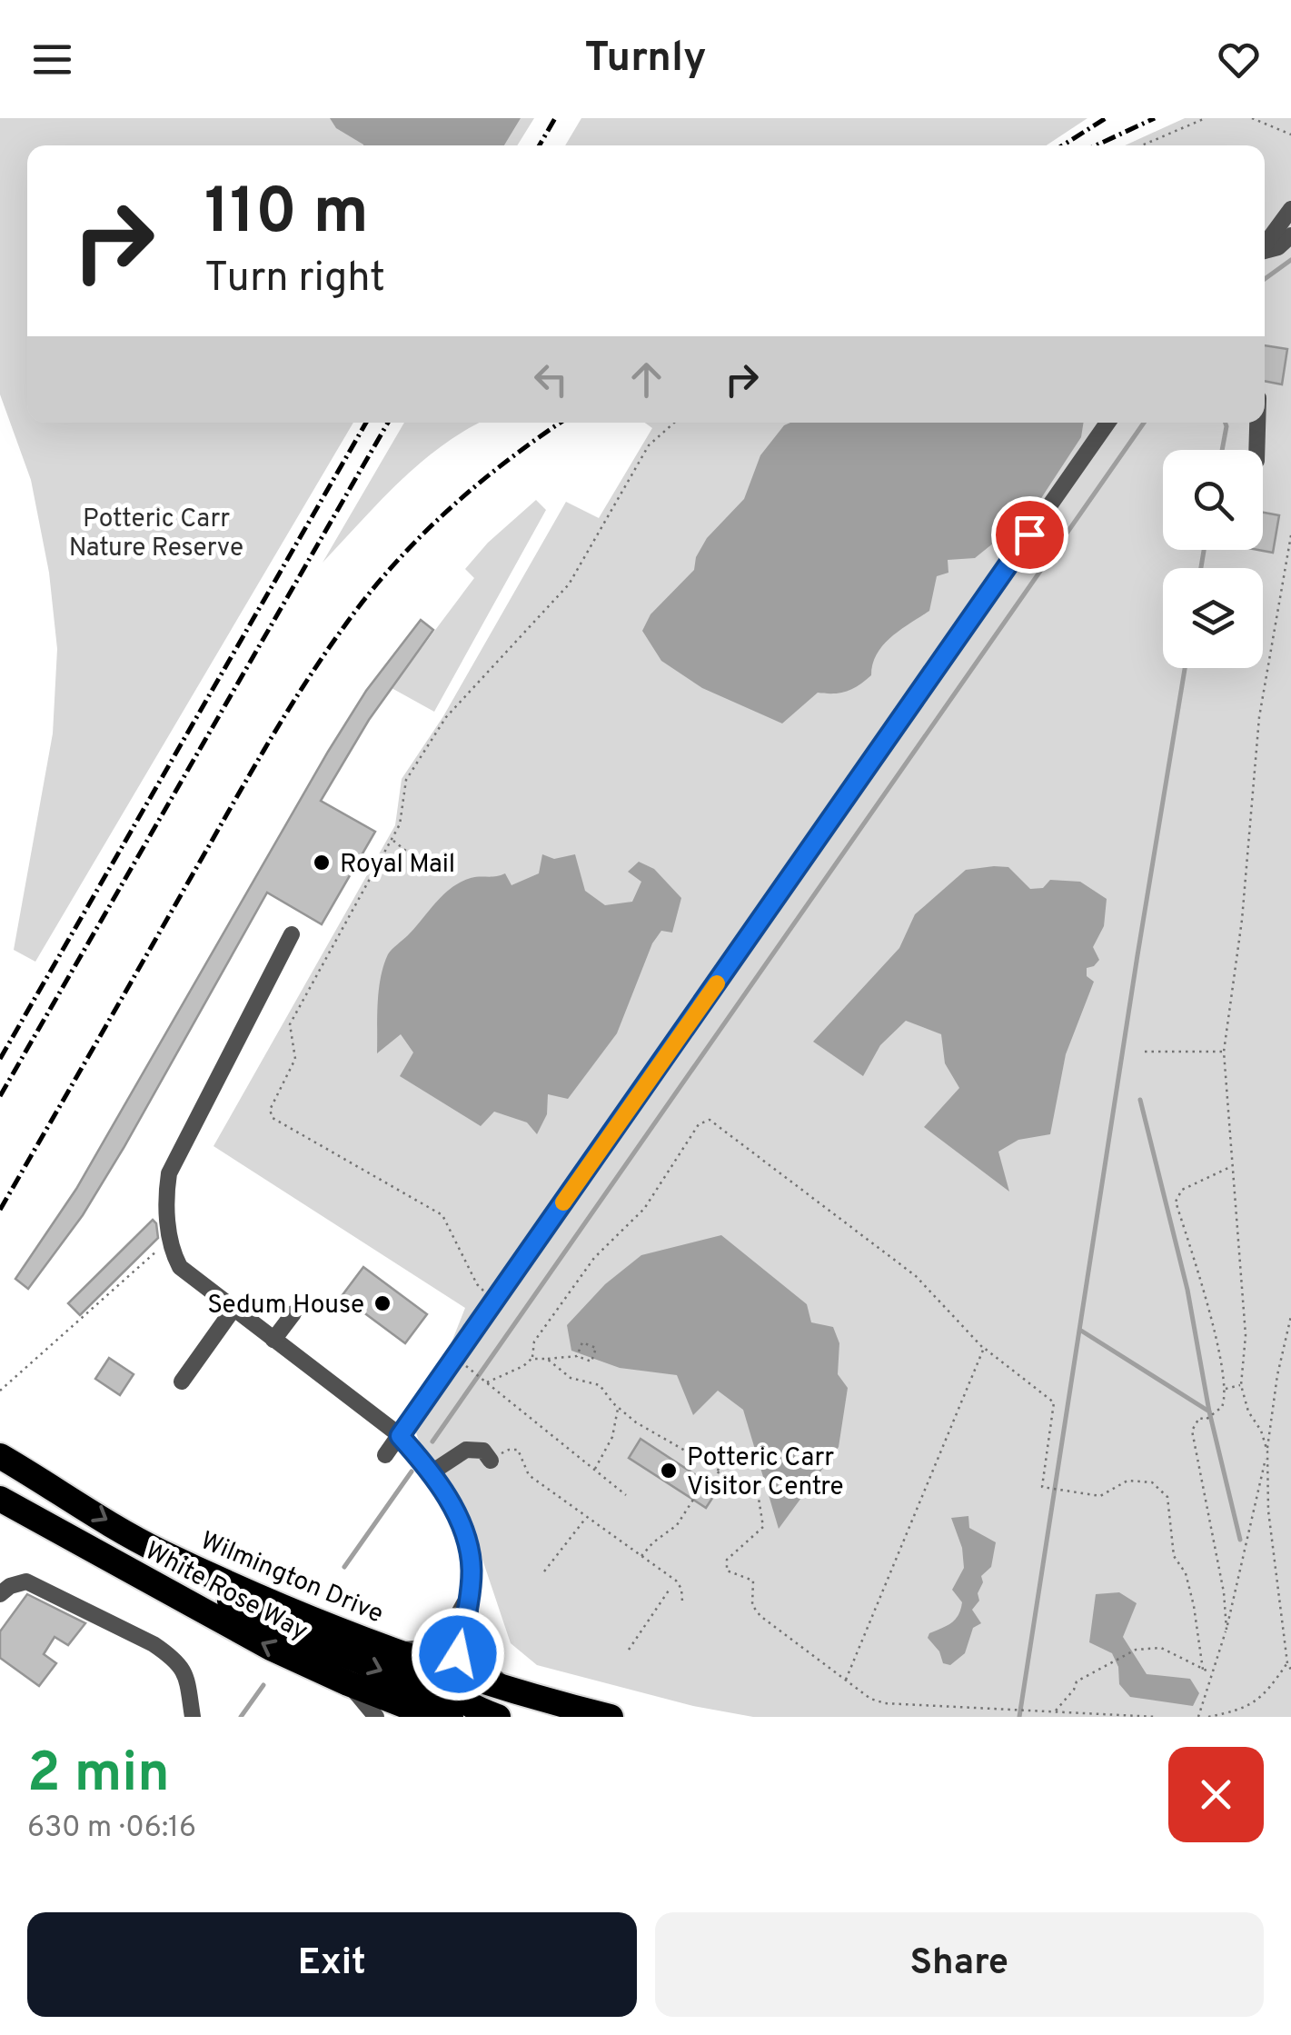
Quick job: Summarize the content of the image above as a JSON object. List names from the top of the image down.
{
  "streets": {
    "highway": ["Wilmington Drive", "White Rose Way"]
  },
  "parks": ["Potteric Carr Nature Reserve"],
  "places": ["Royal Mail", "Sedum House", "Potteric Carr Visitor Centre"],
  "page": {
    "header": "Turnly",
    "turn": ["110 m", "Turn right"],
    "heading": ["2 min", "630 m · 06:16"],
    "buttons": ["Exit", "Share"]
  }
}
